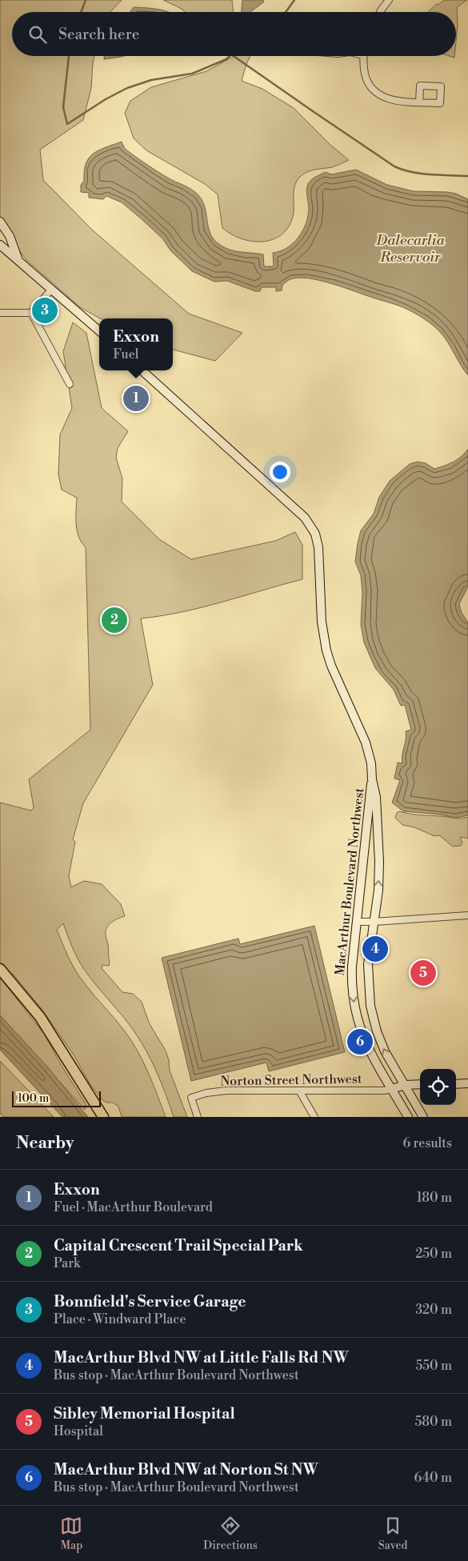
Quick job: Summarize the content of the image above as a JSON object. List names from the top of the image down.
{
  "streets": {
    "main road": ["MacArthur Boulevard Northwest"],
    "street": ["Norton Street Northwest"]
  },
  "crossings": [
    ["MacArthur Boulevard Northwest", "Norton Street Northwest"]
  ],
  "water": ["Dalecarlia Reservoir"],
  "scale_bar": "100 m",
  "page": {
    "search": "Search here",
    "pins": [
      "3",
      "1",
      "2",
      "4",
      "5",
      "6"
    ],
    "popup": ["Exxon", "Fuel"],
    "scale": "100 m",
    "heading": ["Nearby", "6 results"],
    "list": [
      {
        "mark": "1",
        "name": "Exxon",
        "note": "Fuel · MacArthur Boulevard",
        "value": "180 m"
      },
      {
        "mark": "2",
        "name": "Capital Crescent Trail Special Park",
        "note": "Park",
        "value": "250 m"
      },
      {
        "mark": "3",
        "name": "Bonnfield's Service Garage",
        "note": "Place · Windward Place",
        "value": "320 m"
      },
      {
        "mark": "4",
        "name": "MacArthur Blvd NW at Little Falls Rd NW",
        "note": "Bus stop · MacArthur Boulevard Northwest",
        "value": "550 m"
      },
      {
        "mark": "5",
        "name": "Sibley Memorial Hospital",
        "note": "Hospital",
        "value": "580 m"
      },
      {
        "mark": "6",
        "name": "MacArthur Blvd NW at Norton St NW",
        "note": "Bus stop · MacArthur Boulevard Northwest",
        "value": "640 m"
      }
    ],
    "nav": ["Map", "Directions", "Saved"]
  }
}
